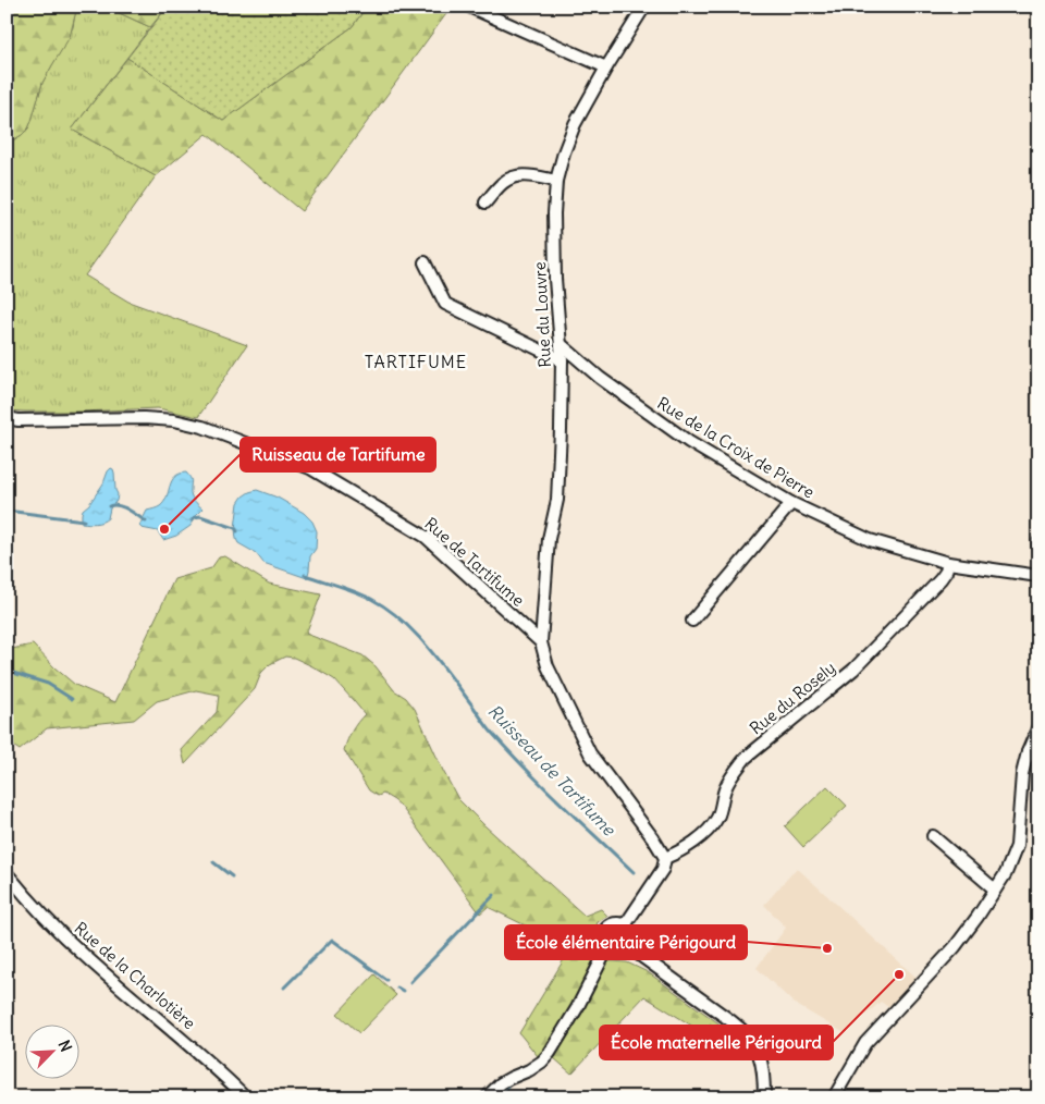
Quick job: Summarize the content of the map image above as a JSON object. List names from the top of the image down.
{
  "streets": {
    "street": [
      "Rue du Louvre",
      "Rue de la Croix de Pierre",
      "Rue de Tartifume",
      "Rue du Rosely",
      "Rue de la Charlotière"
    ]
  },
  "crossings": [
    ["Rue du Louvre", "Rue de la Croix de Pierre"],
    ["Rue du Louvre", "Rue de Tartifume"],
    ["Rue de la Croix de Pierre", "Rue du Rosely"]
  ],
  "districts": ["TARTIFUME"],
  "water": ["Ruisseau de Tartifume"],
  "places": ["Ruisseau de Tartifume", "École élémentaire Périgourd", "École maternelle Périgourd"],
  "north": "top right"
}
